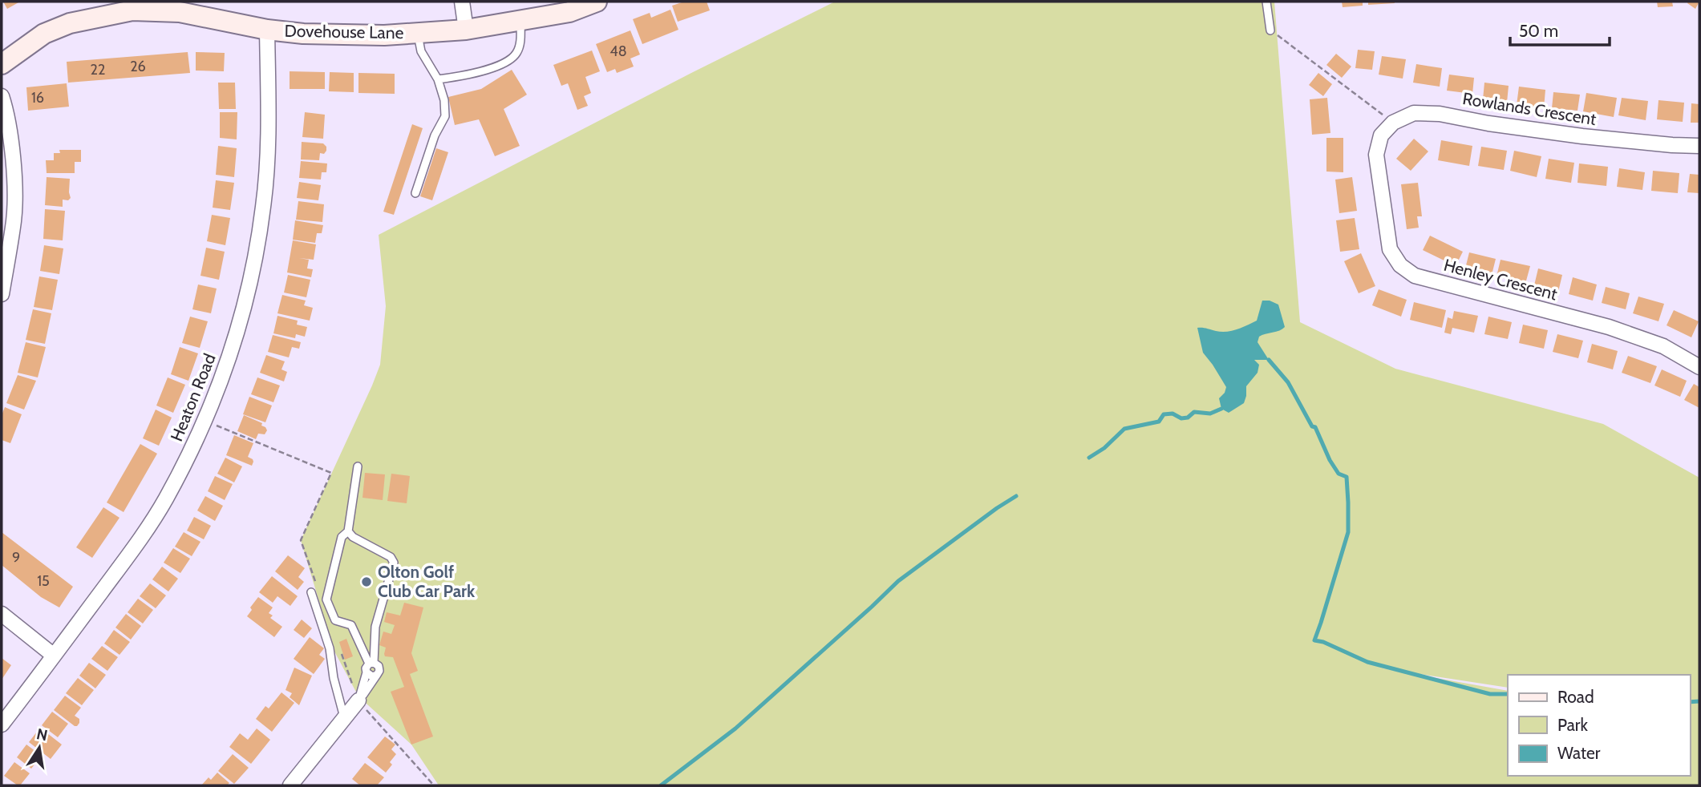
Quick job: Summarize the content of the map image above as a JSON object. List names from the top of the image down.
{
  "streets": {
    "street": [
      "Dovehouse Lane",
      "Rowlands Crescent",
      "Henley Crescent",
      "Heaton Road"
    ]
  },
  "crossings": [
    ["Dovehouse Lane", "Heaton Road"],
    ["Rowlands Crescent", "Henley Crescent"]
  ],
  "places": ["Olton Golf Club Car Park"],
  "house_numbers": [
    "48",
    "26",
    "22",
    "16",
    "9",
    "15"
  ],
  "legend": ["Road", "Park", "Water"],
  "scale_bar": "50 m",
  "north": "top"
}
